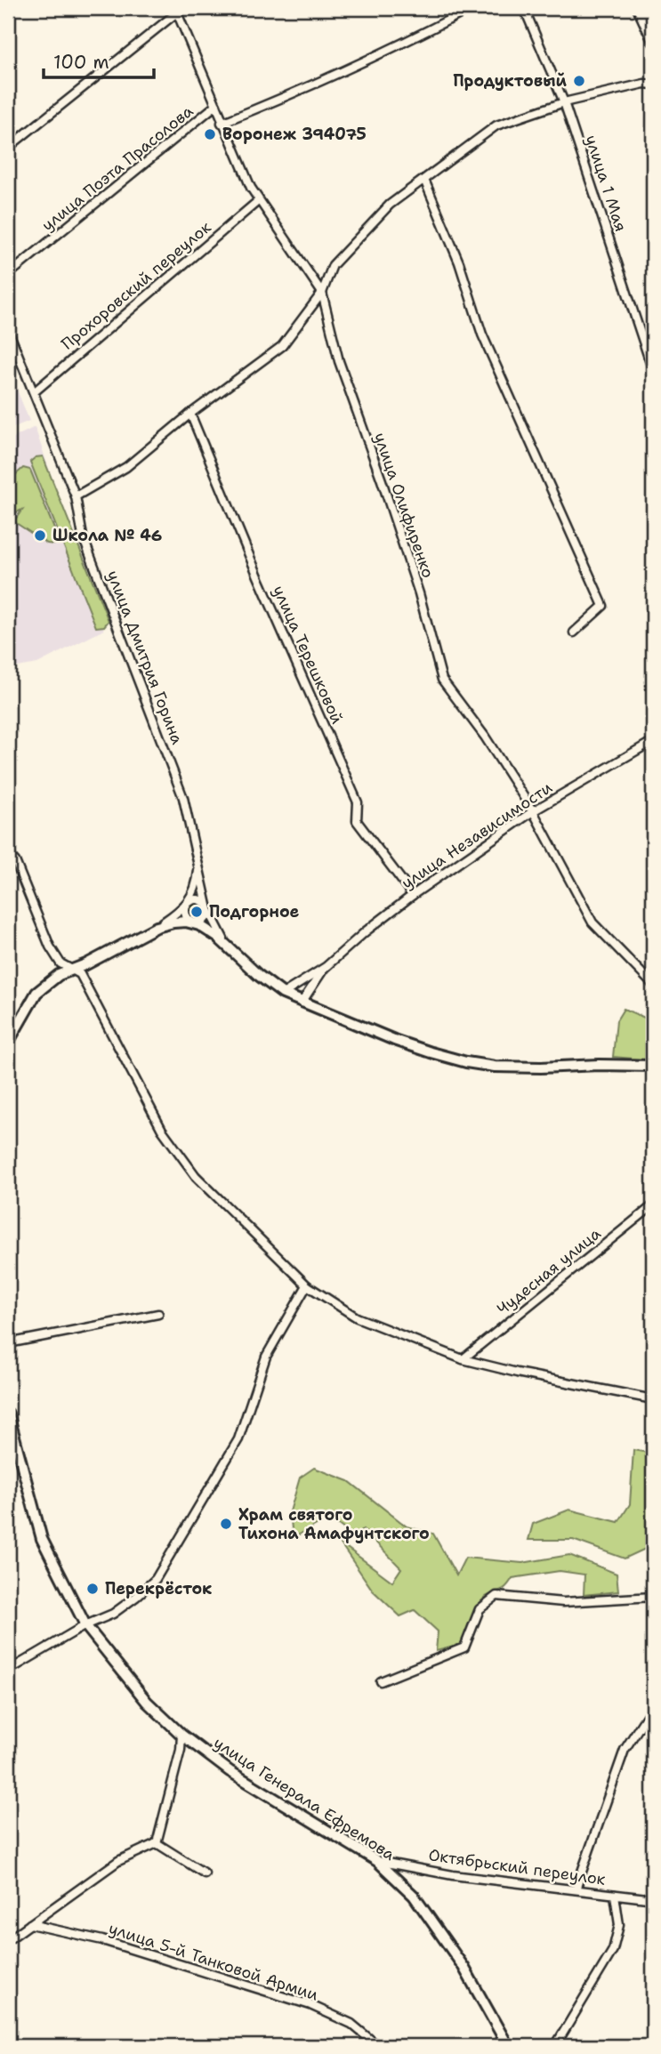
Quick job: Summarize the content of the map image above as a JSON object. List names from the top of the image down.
{
  "streets": {
    "street": [
      "улица Поэта Прасолова",
      "улица 1 Мая",
      "Прохоровский переулок",
      "улица Олифиренко",
      "улица Терешковой",
      "улица Дмитрия Горина",
      "улица Независимости",
      "Чудесная улица",
      "улица Генерала Ефремова",
      "Октябрьский переулок",
      "улица 5-й Танковой Армии"
    ]
  },
  "crossings": [
    ["улица Поэта Прасолова", "улица Олифиренко"],
    ["Прохоровский переулок", "улица Олифиренко"],
    ["Прохоровский переулок", "улица Дмитрия Горина"],
    ["улица Олифиренко", "улица Независимости"],
    ["улица Терешковой", "улица Независимости"],
    ["улица Генерала Ефремова", "Октябрьский переулок"]
  ],
  "places": [
    "Продуктовый",
    "Воронеж 394075",
    "Школа № 46",
    "Подгорное",
    "Храм святого Тихона Амафунтского",
    "Перекрёсток"
  ],
  "scale_bar": "100 m"
}
